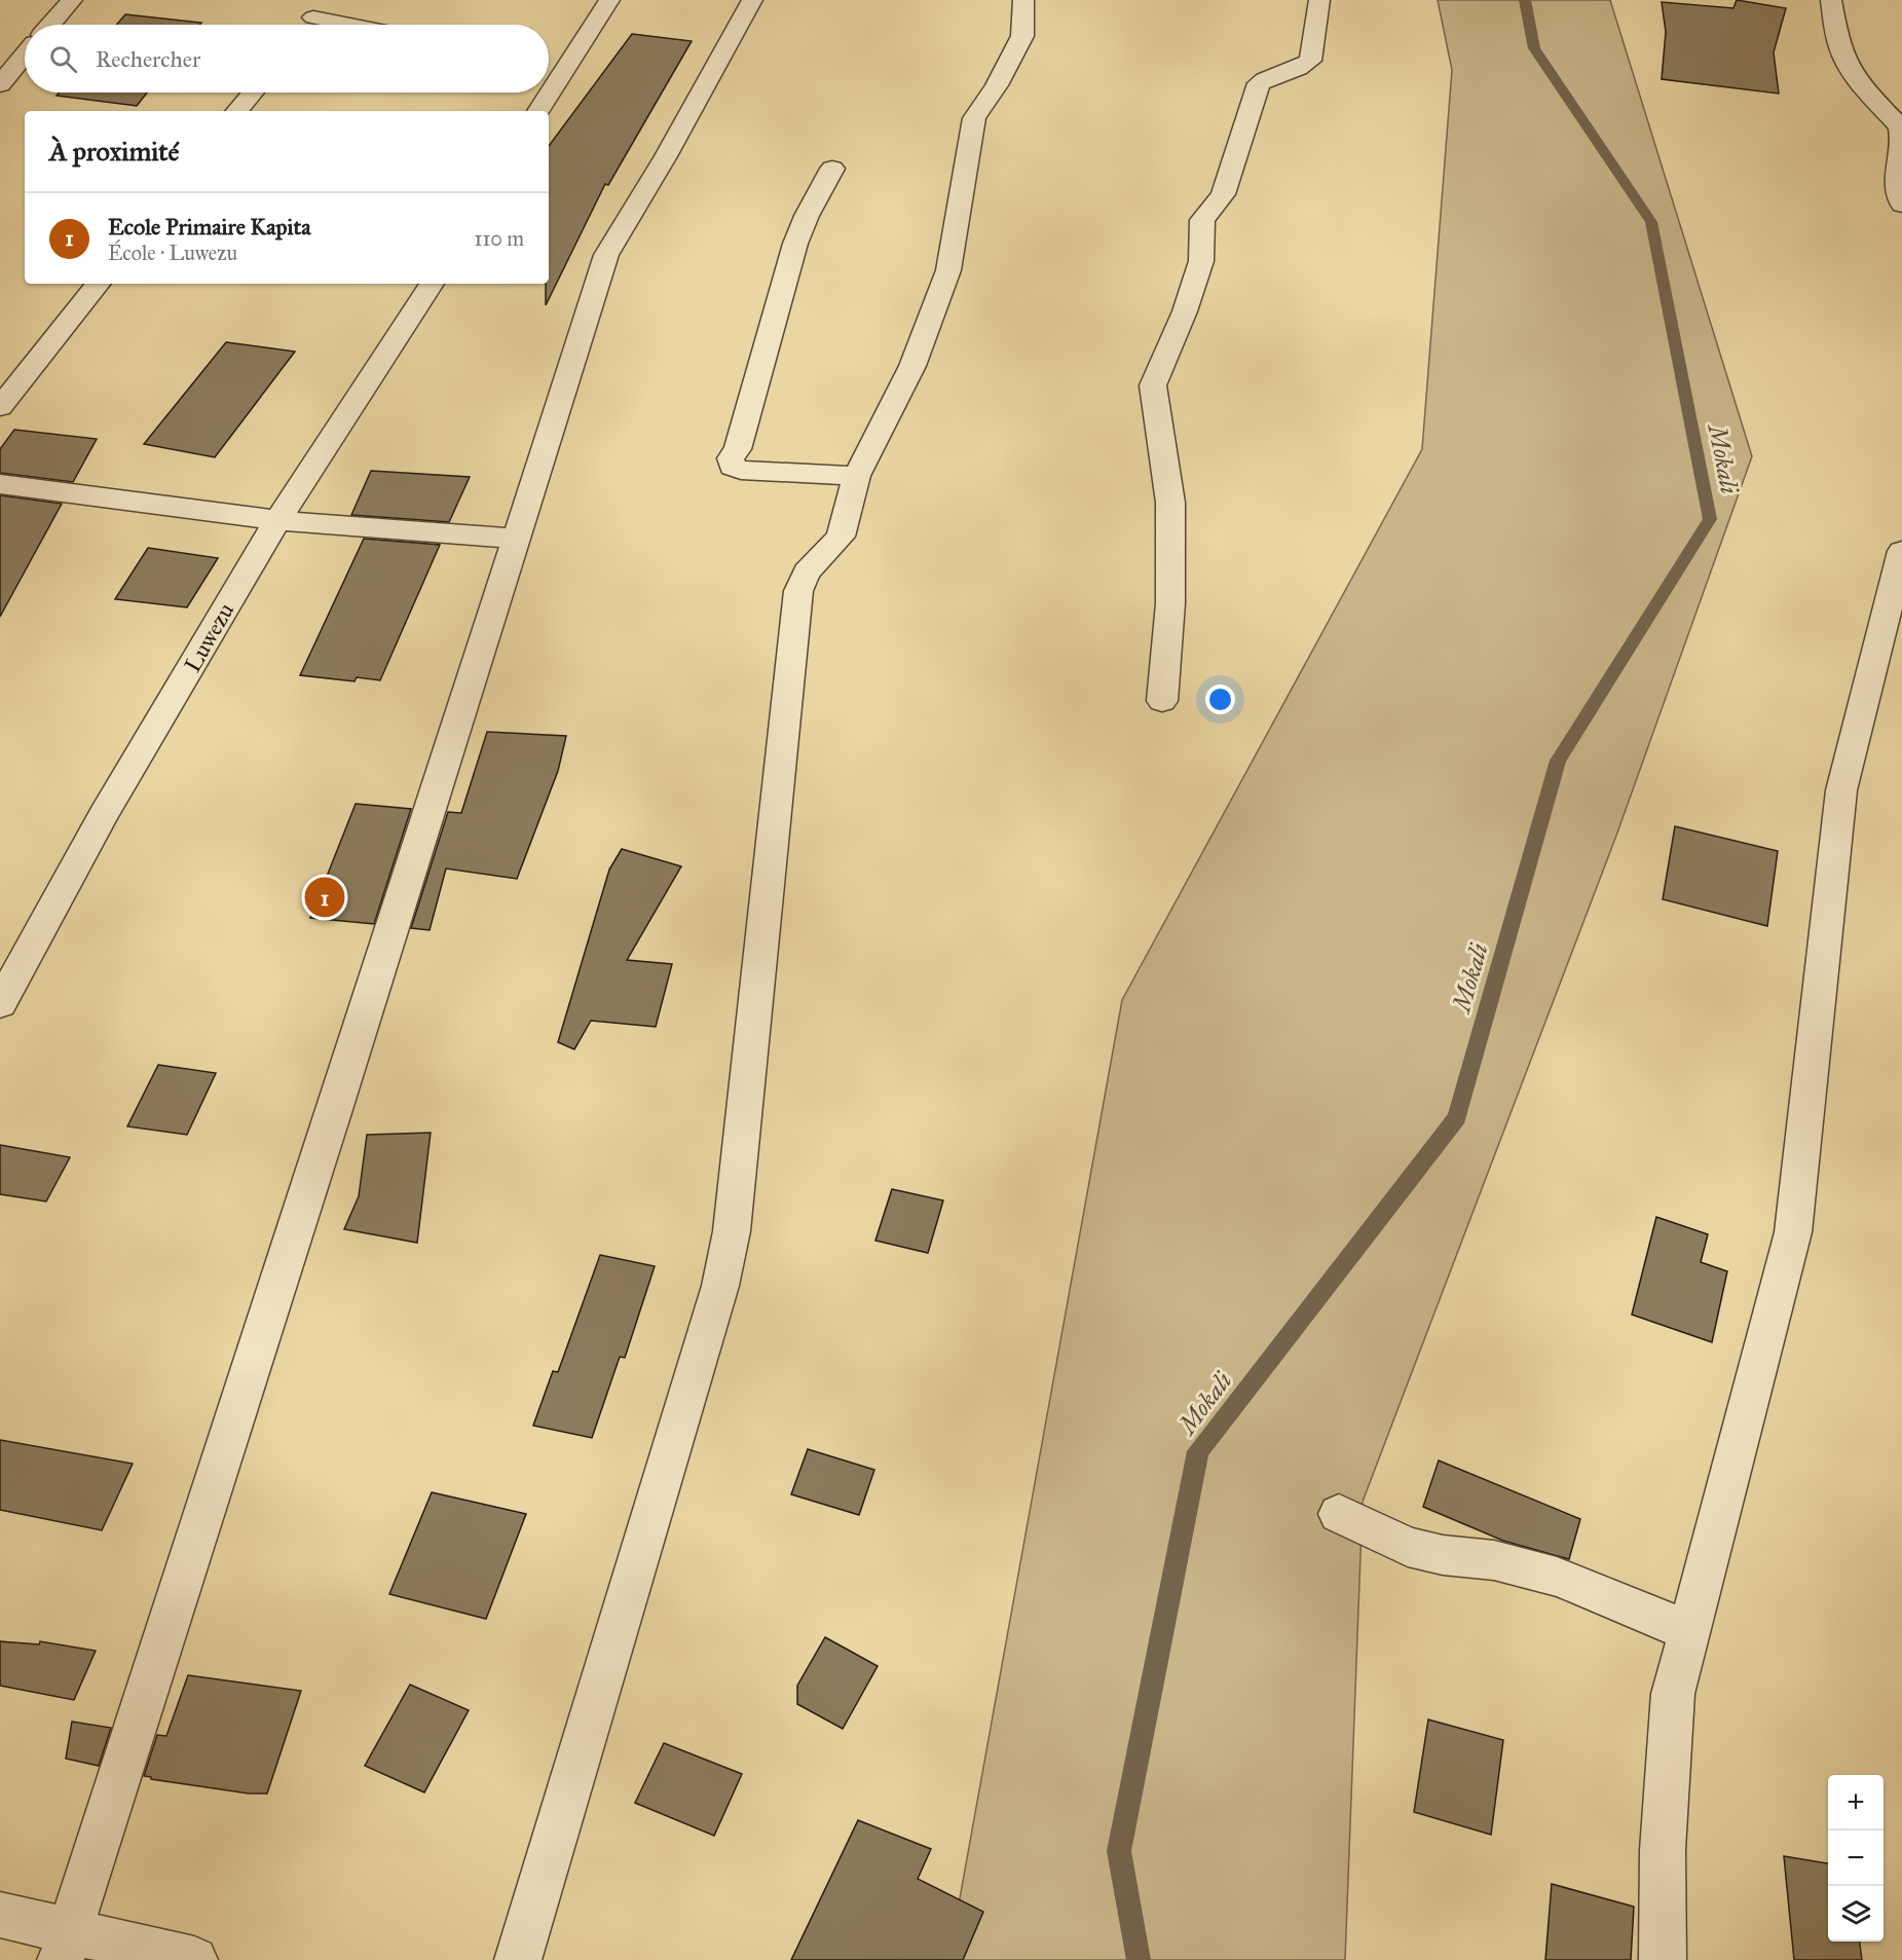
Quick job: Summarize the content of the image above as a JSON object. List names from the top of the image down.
{
  "streets": {
    "street": ["Luwezu"]
  },
  "water": ["Mokali"],
  "page": {
    "search": "Rechercher",
    "heading": "À proximité",
    "list": [
      {
        "mark": "1",
        "name": "Ecole Primaire Kapita",
        "note": "École · Luwezu",
        "value": "110 m"
      }
    ],
    "pins": "1",
    "map_buttons": ["+", "−"]
  }
}
